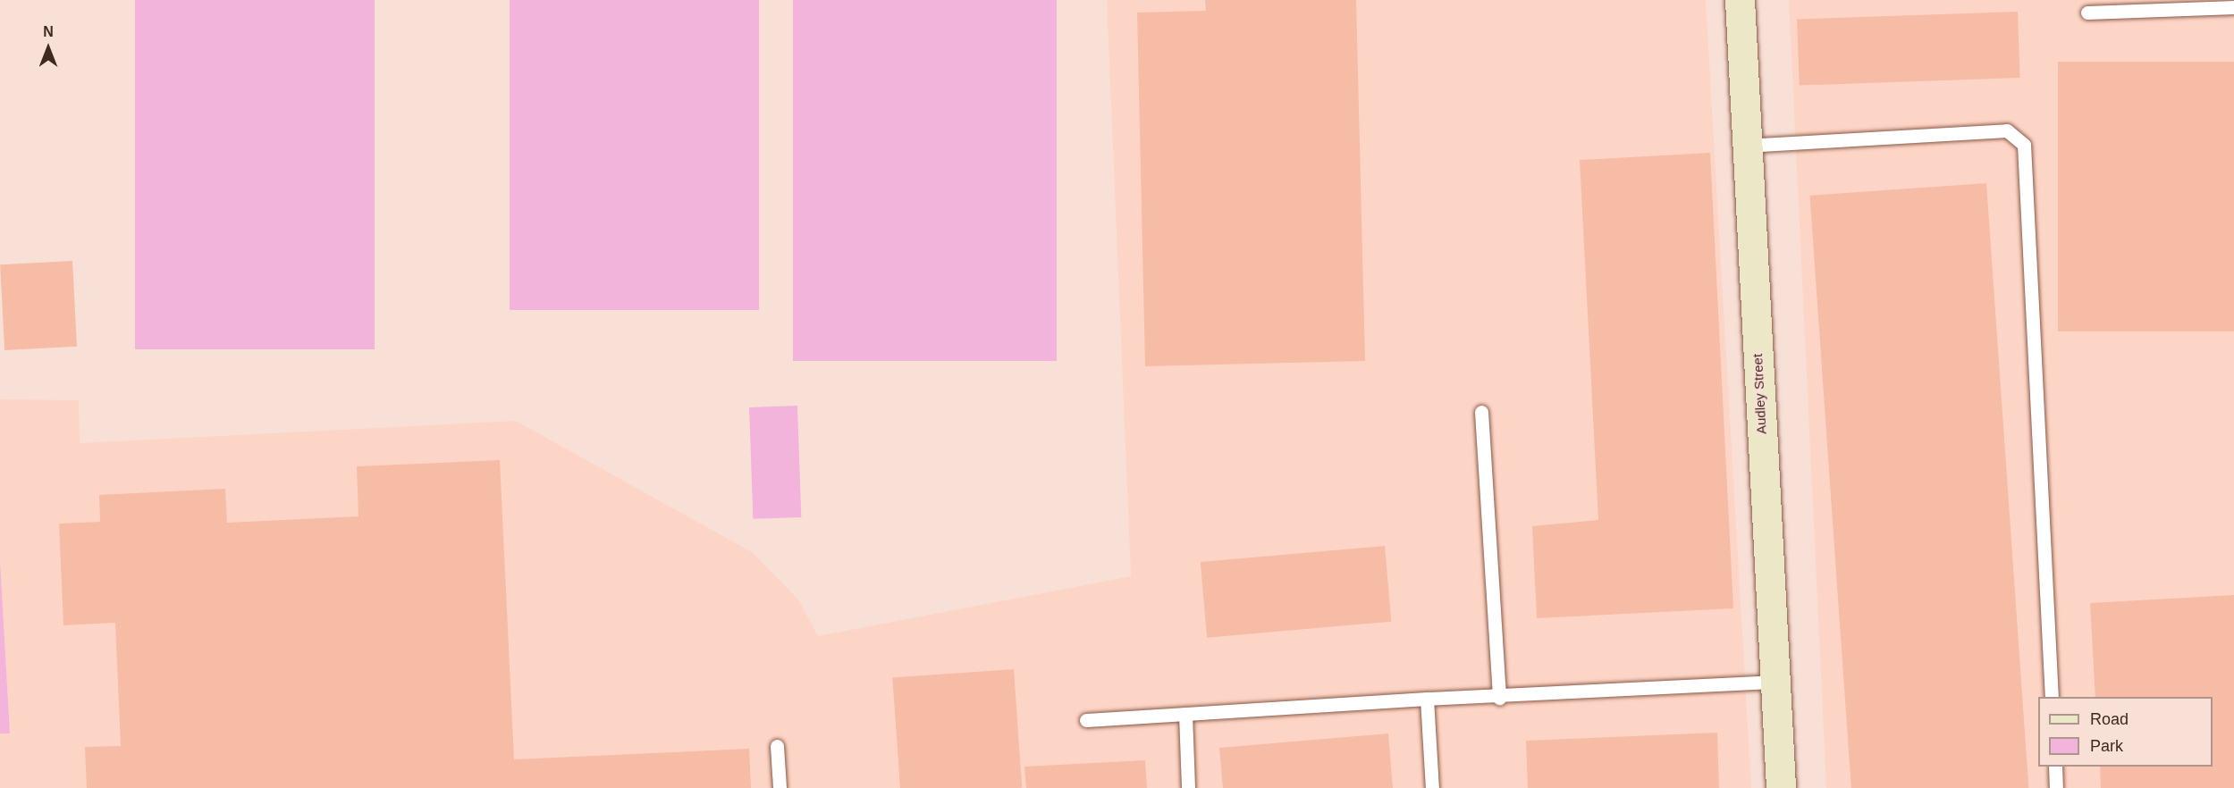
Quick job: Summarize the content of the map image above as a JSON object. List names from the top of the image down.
{
  "streets": {
    "street": ["Audley Street"]
  },
  "legend": ["Road", "Park"],
  "north": "top"
}
